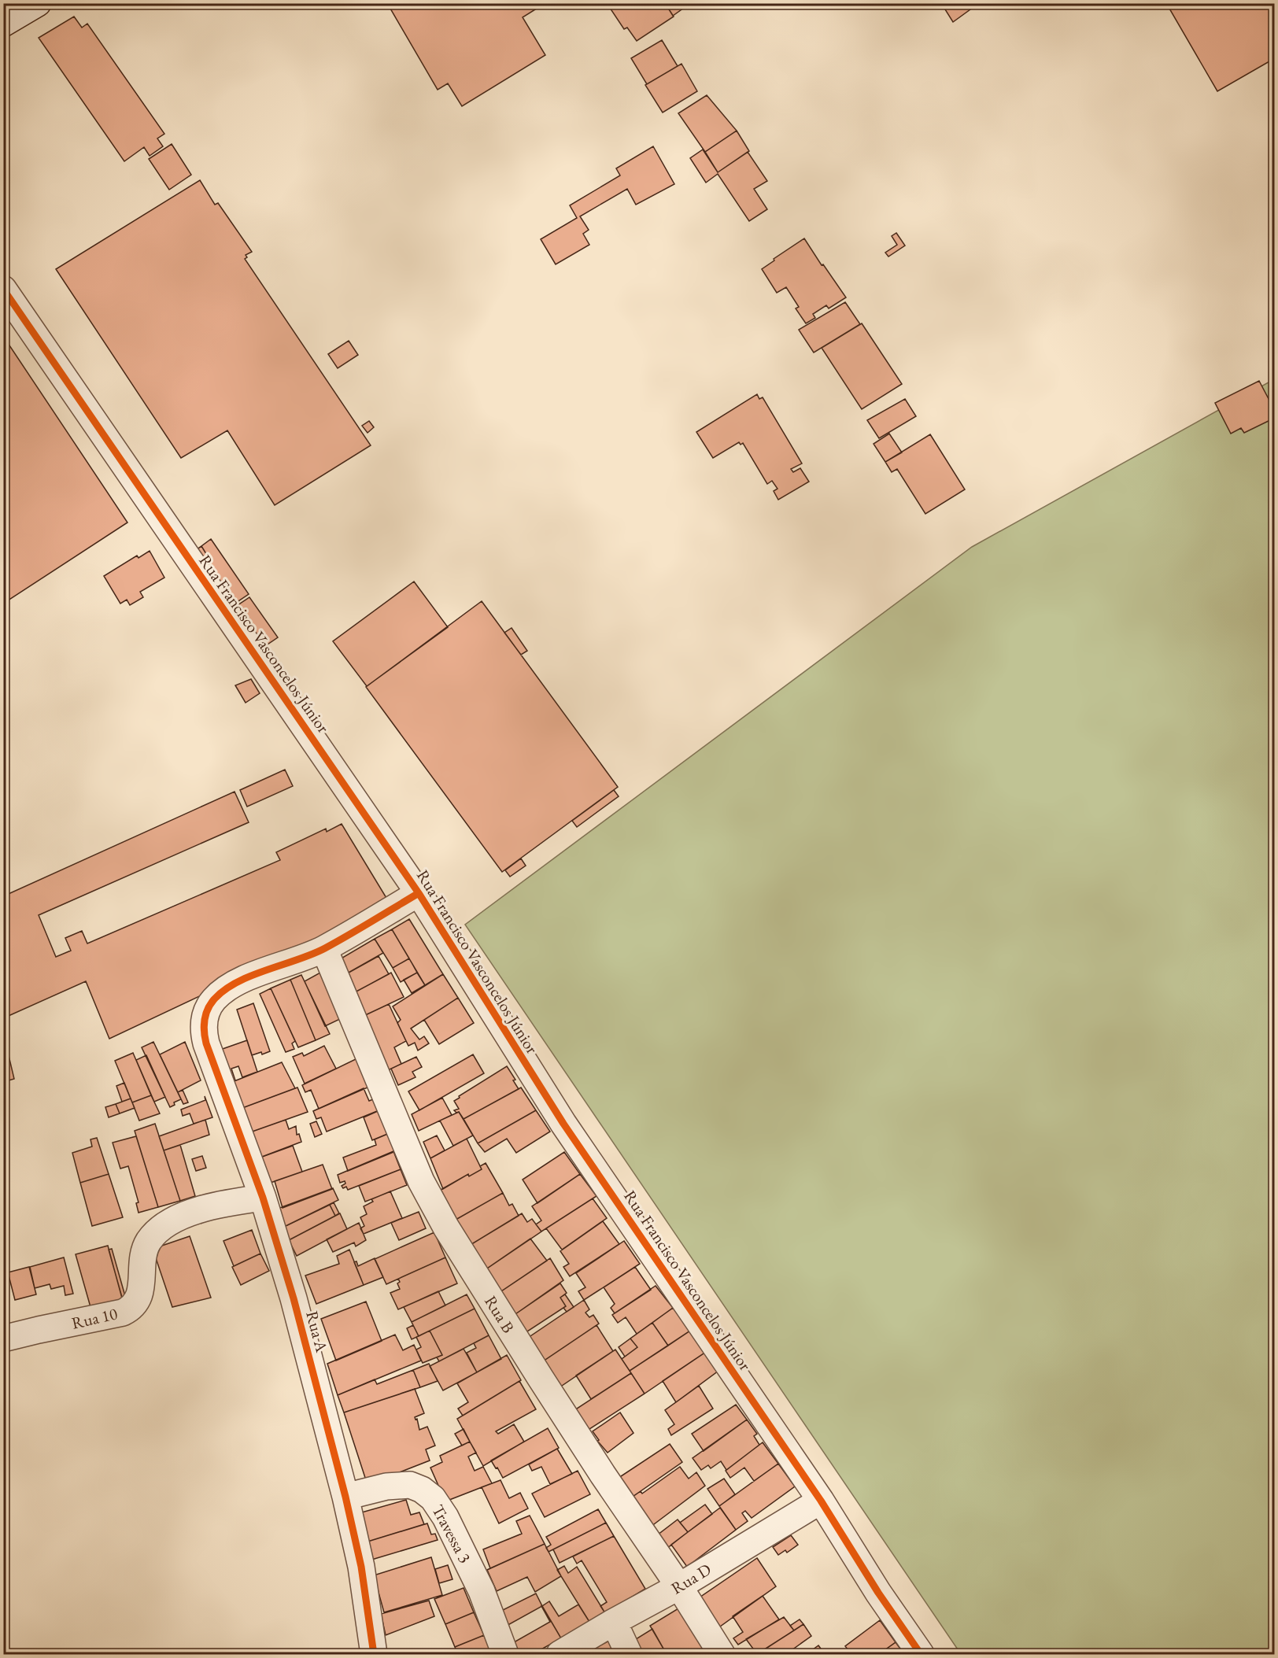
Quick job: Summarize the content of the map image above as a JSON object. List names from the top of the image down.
{
  "streets": {
    "street": [
      "Rua Francisco Vasconcelos Júnior",
      "Rua B",
      "Rua 10",
      "Rua A",
      "Travessa 3",
      "Rua D"
    ]
  },
  "crossings": [
    ["Rua Francisco Vasconcelos Júnior", "Rua D"],
    ["Rua B", "Rua A"],
    ["Rua B", "Rua D"],
    ["Rua 10", "Rua A"],
    ["Rua A", "Travessa 3"]
  ]
}
